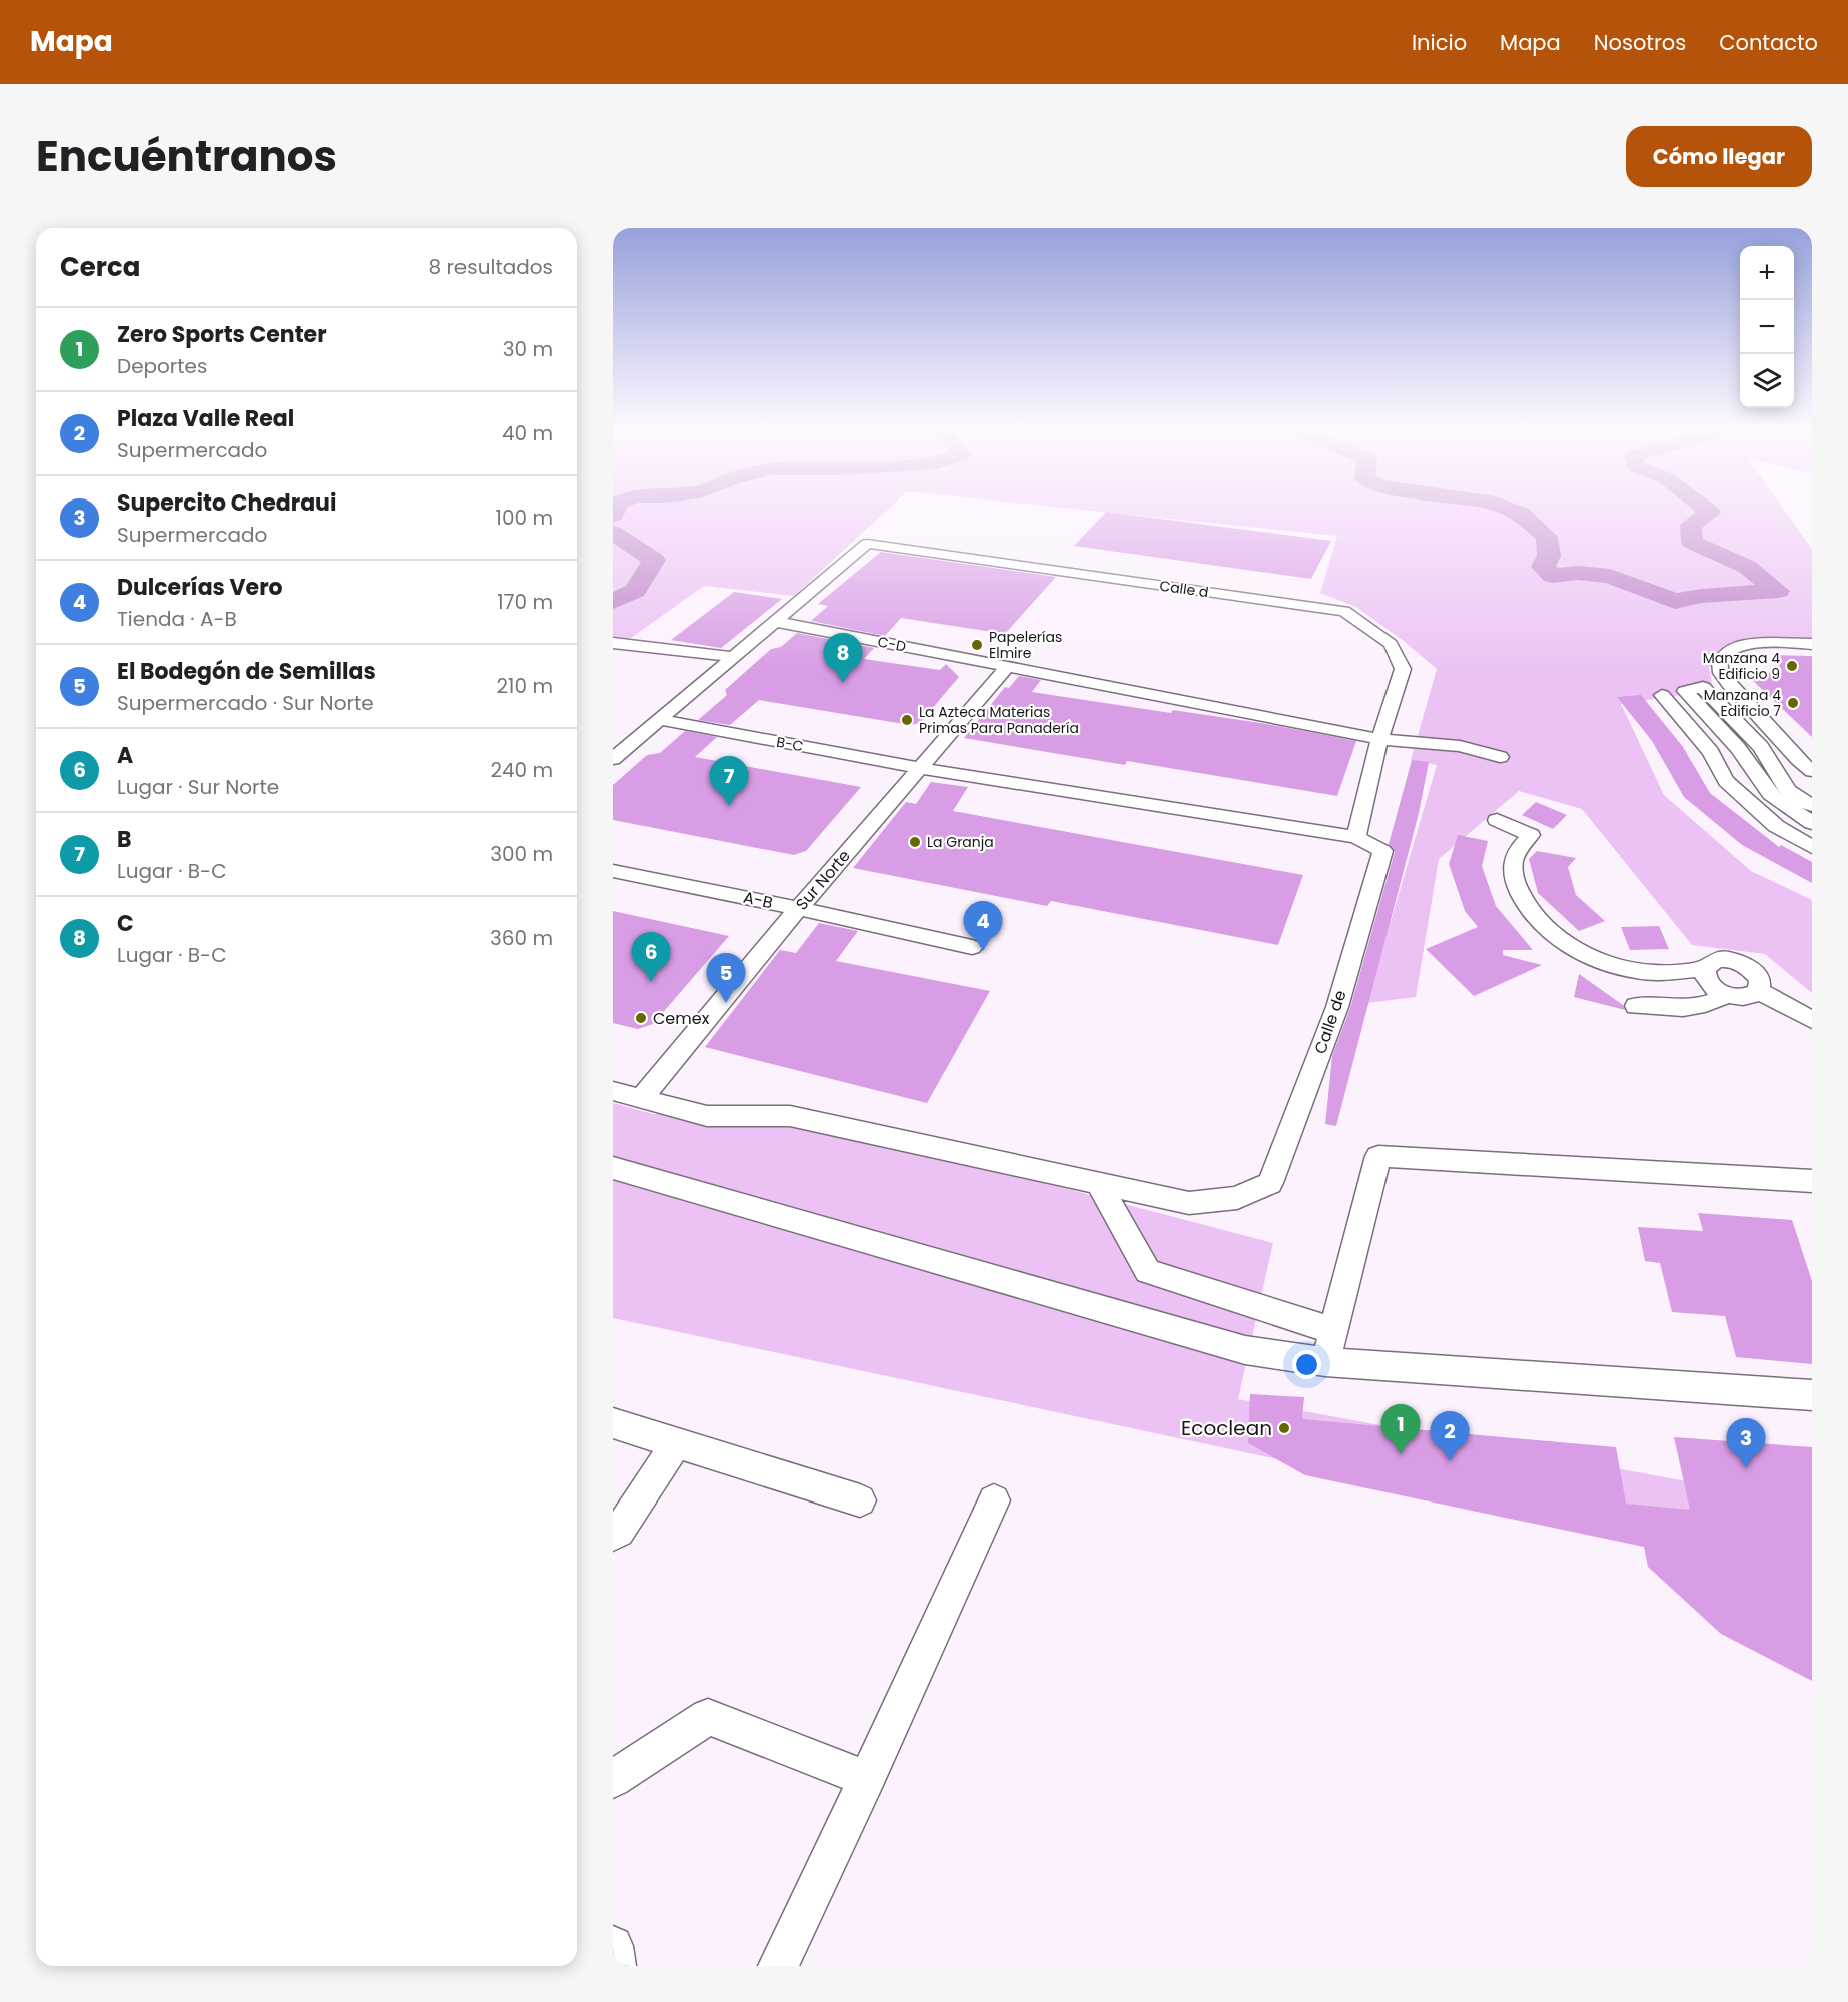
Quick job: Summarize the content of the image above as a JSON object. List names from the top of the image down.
{
  "streets": {
    "street": [
      "Calle d",
      "C-D",
      "B-C",
      "Sur Norte",
      "A-B",
      "Calle de"
    ]
  },
  "crossings": [
    ["Calle d", "C-D"],
    ["Calle d", "B-C"],
    ["Calle d", "Calle de"],
    ["C-D", "Sur Norte"],
    ["B-C", "Sur Norte"],
    ["B-C", "Calle de"],
    ["Sur Norte", "A-B"]
  ],
  "places": [
    "Papelerías Elmire",
    "Manzana 4 Edificio 9",
    "Manzana 4 Edificio 7",
    "La Azteca Materias Primas Para Panadería",
    "La Granja",
    "Cemex",
    "Ecoclean"
  ],
  "page": {
    "header": "Mapa",
    "nav": [
      "Inicio",
      "Mapa",
      "Nosotros",
      "Contacto"
    ],
    "title": "Encuéntranos",
    "buttons": "Cómo llegar",
    "heading": ["Cerca", "8 resultados"],
    "map_buttons": ["+", "−"],
    "list": [
      {
        "mark": "1",
        "name": "Zero Sports Center",
        "note": "Deportes",
        "value": "30 m"
      },
      {
        "mark": "2",
        "name": "Plaza Valle Real",
        "note": "Supermercado",
        "value": "40 m"
      },
      {
        "mark": "3",
        "name": "Supercito Chedraui",
        "note": "Supermercado",
        "value": "100 m"
      },
      {
        "mark": "4",
        "name": "Dulcerías Vero",
        "note": "Tienda · A-B",
        "value": "170 m"
      },
      {
        "mark": "5",
        "name": "El Bodegón de Semillas",
        "note": "Supermercado · Sur Norte",
        "value": "210 m"
      },
      {
        "mark": "6",
        "name": "A",
        "note": "Lugar · Sur Norte",
        "value": "240 m"
      },
      {
        "mark": "7",
        "name": "B",
        "note": "Lugar · B-C",
        "value": "300 m"
      },
      {
        "mark": "8",
        "name": "C",
        "note": "Lugar · B-C",
        "value": "360 m"
      }
    ],
    "pins": [
      "8",
      "7",
      "4",
      "6",
      "5",
      "1",
      "2",
      "3"
    ]
  }
}
